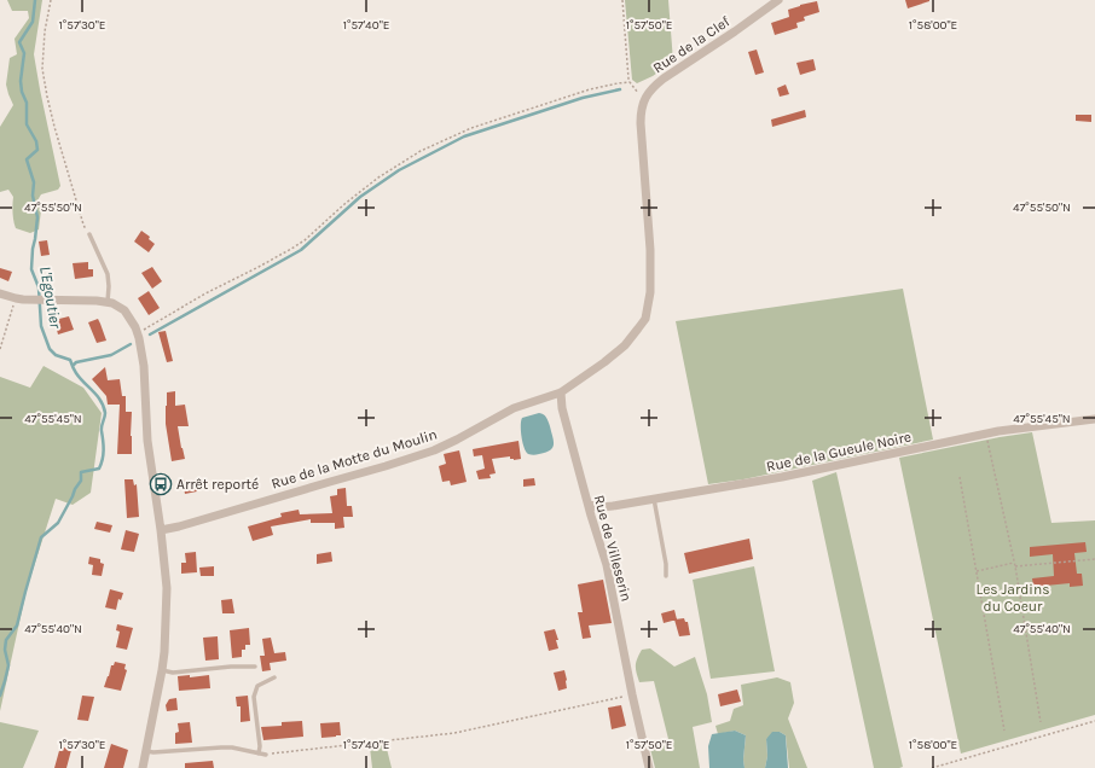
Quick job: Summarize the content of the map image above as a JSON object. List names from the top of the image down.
{
  "streets": {
    "street": [
      "Rue de la Clef",
      "Rue de la Gueule Noire",
      "Rue de la Motte du Moulin",
      "Rue de Villeserin"
    ]
  },
  "crossings": [
    ["Rue de la Clef", "Rue de la Motte du Moulin"],
    ["Rue de la Gueule Noire", "Rue de Villeserin"],
    ["Rue de la Motte du Moulin", "Rue de Villeserin"]
  ],
  "water": ["L'Egoutier"],
  "parks": ["Les Jardins du Coeur"],
  "places": {
    "bus stop": ["Arrêt reporté"]
  },
  "coordinates": [
    "1°57'30\"E",
    "1°57'40\"E",
    "1°57'50\"E",
    "1°58'00\"E",
    "47°55'50\"N",
    "47°55'45\"N",
    "47°55'40\"N"
  ]
}
